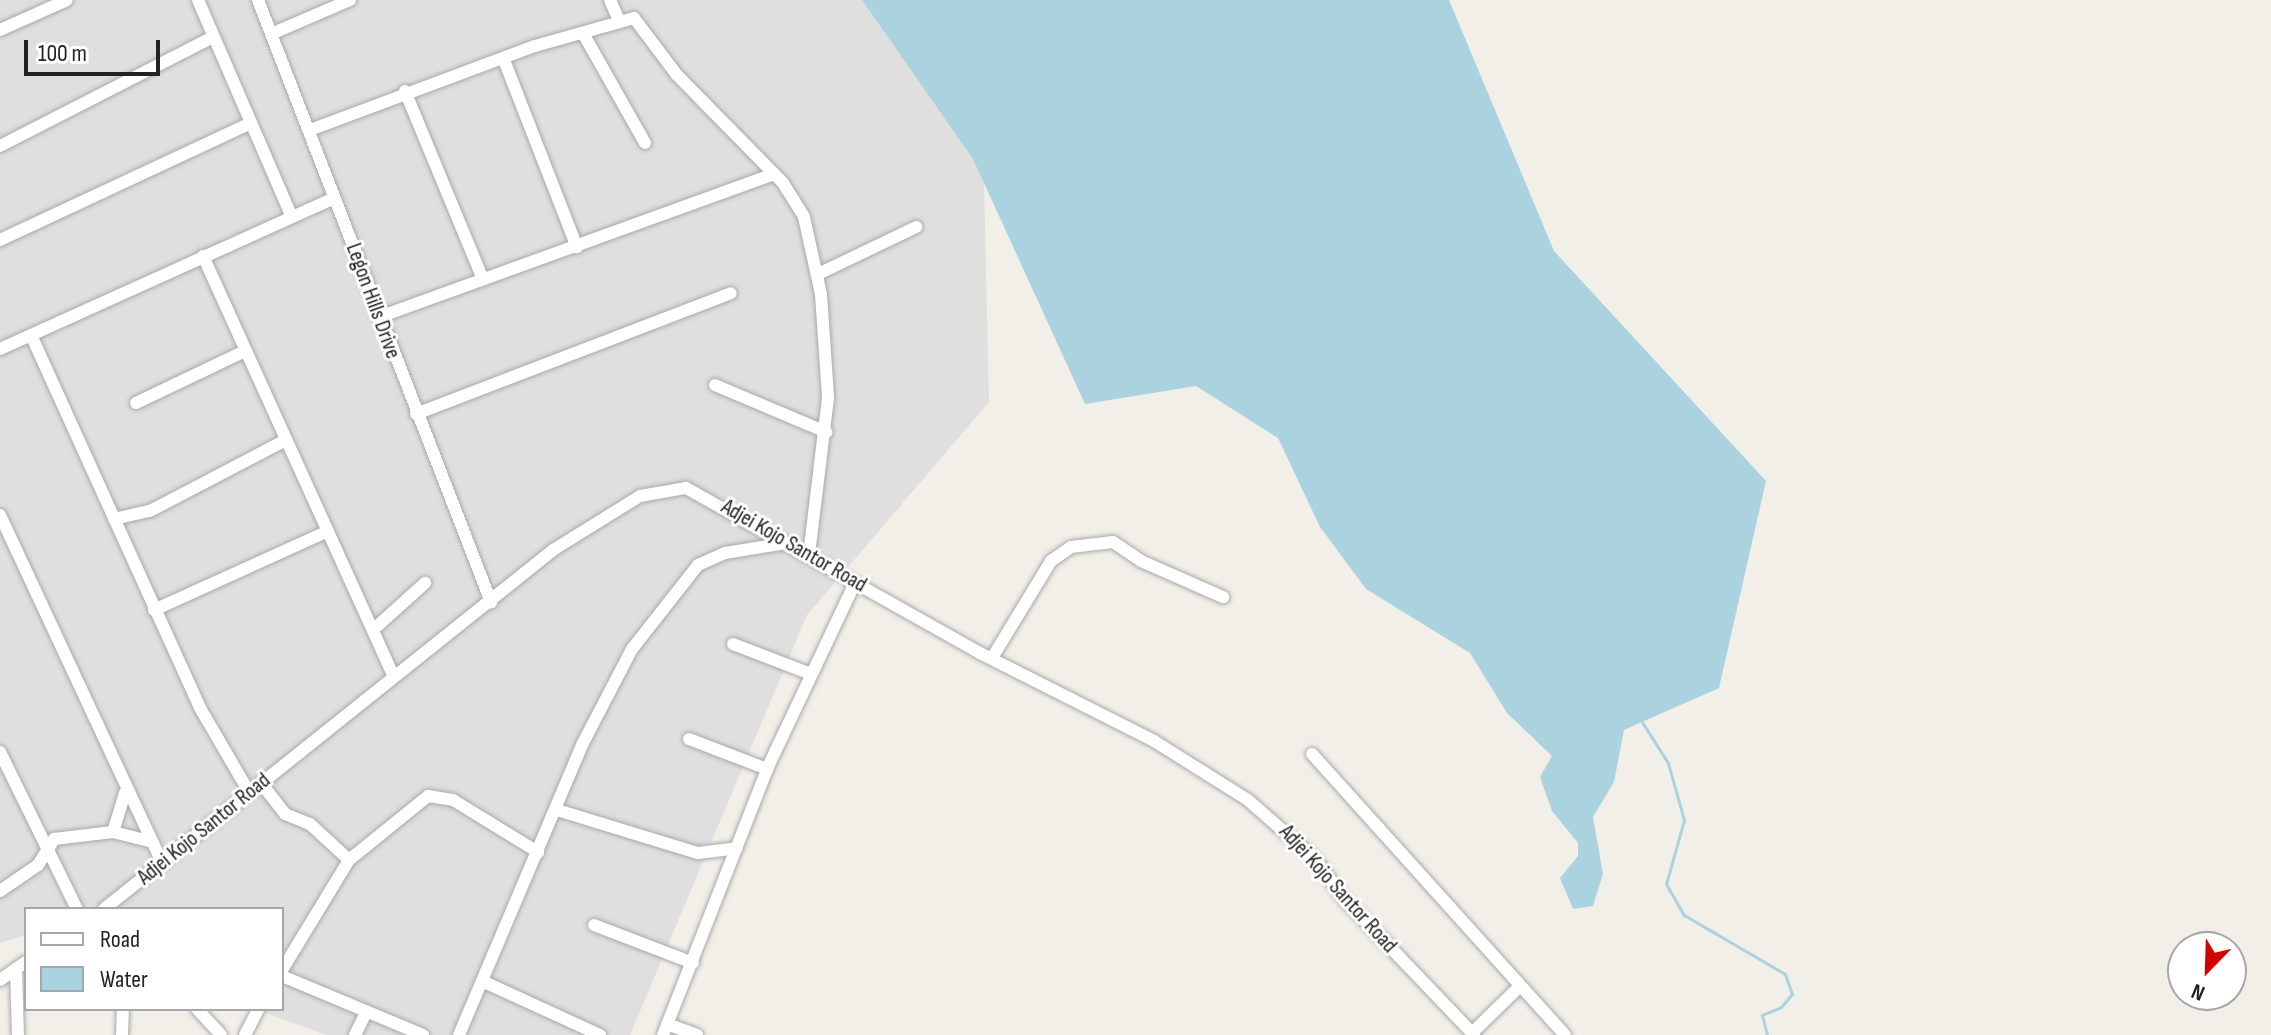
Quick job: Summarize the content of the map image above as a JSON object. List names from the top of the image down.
{
  "streets": {
    "street": ["Legon Hills Drive", "Adjei Kojo Santor Road"]
  },
  "crossings": [
    ["Legon Hills Drive", "Adjei Kojo Santor Road"]
  ],
  "legend": ["Road", "Water"],
  "scale_bar": "100 m",
  "north": "bottom left"
}
